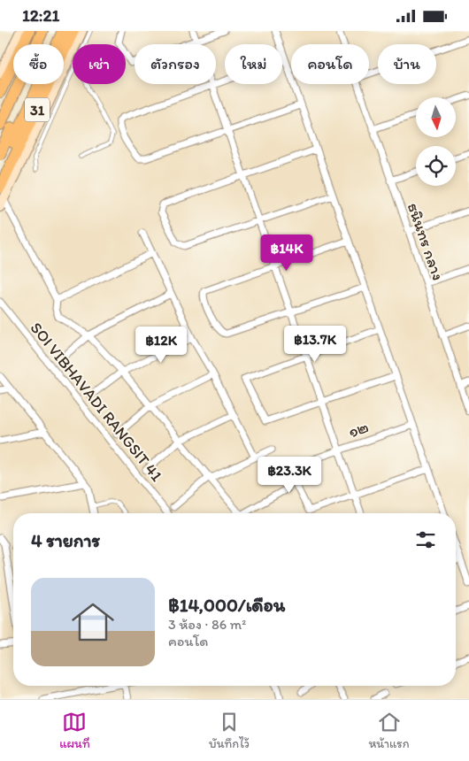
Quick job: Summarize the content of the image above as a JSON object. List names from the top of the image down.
{
  "streets": {
    "highway": ["31"],
    "street": ["ธนินทร กลาง", "SOI VIBHAVADI RANGSIT 41", "๑๒"]
  },
  "north": "bottom",
  "page": {
    "status": "12:21",
    "chip": [
      "ซื้อ",
      "เช่า",
      "ตัวกรอง",
      "ใหม่",
      "คอนโด",
      "บ้าน"
    ],
    "price": [
      "฿14K",
      "฿13.7K",
      "฿12K",
      "฿23.3K"
    ],
    "heading": "4 รายการ",
    "list": [
      {
        "name": "฿14,000/เดือน",
        "note": "3 ห้อง · 86 m² · คอนโด"
      }
    ],
    "tabs": ["แผนที่", "บันทึกไว้", "หน้าแรก"]
  }
}
